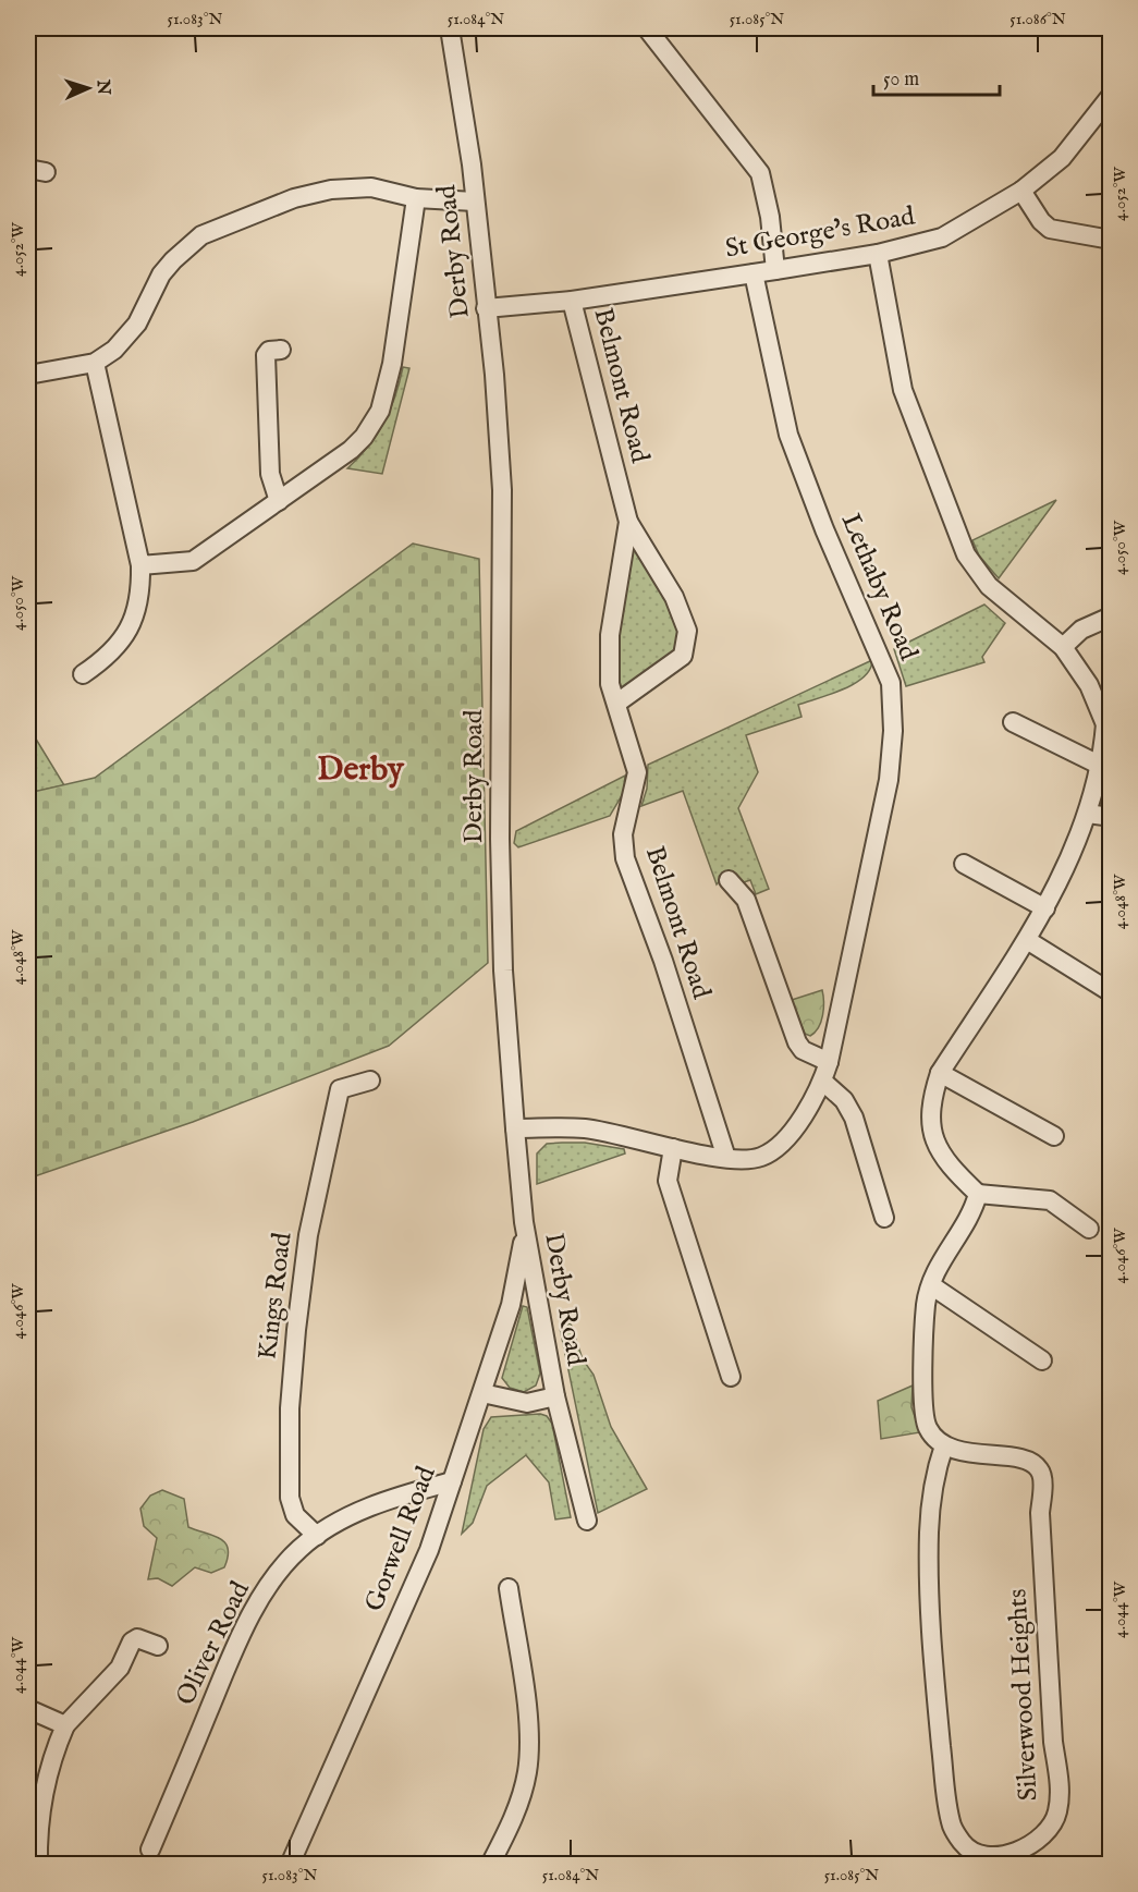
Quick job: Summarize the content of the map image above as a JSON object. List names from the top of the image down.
{
  "streets": {
    "street": [
      "St George's Road",
      "Derby Road",
      "Belmont Road",
      "Lethaby Road",
      "Kings Road",
      "Gorwell Road",
      "Oliver Road",
      "Silverwood Heights"
    ]
  },
  "crossings": [
    ["St George's Road", "Derby Road"],
    ["St George's Road", "Belmont Road"],
    ["St George's Road", "Lethaby Road"],
    ["Derby Road", "Lethaby Road"],
    ["Derby Road", "Gorwell Road"],
    ["Belmont Road", "Lethaby Road"],
    ["Kings Road", "Oliver Road"],
    ["Gorwell Road", "Oliver Road"]
  ],
  "districts": ["Derby"],
  "scale_bar": "50 m",
  "north": "right",
  "coordinates": [
    "51.083°N",
    "51.084°N",
    "51.085°N",
    "51.086°N",
    "4.052°W",
    "4.050°W",
    "4.048°W",
    "4.046°W",
    "4.044°W"
  ]
}
